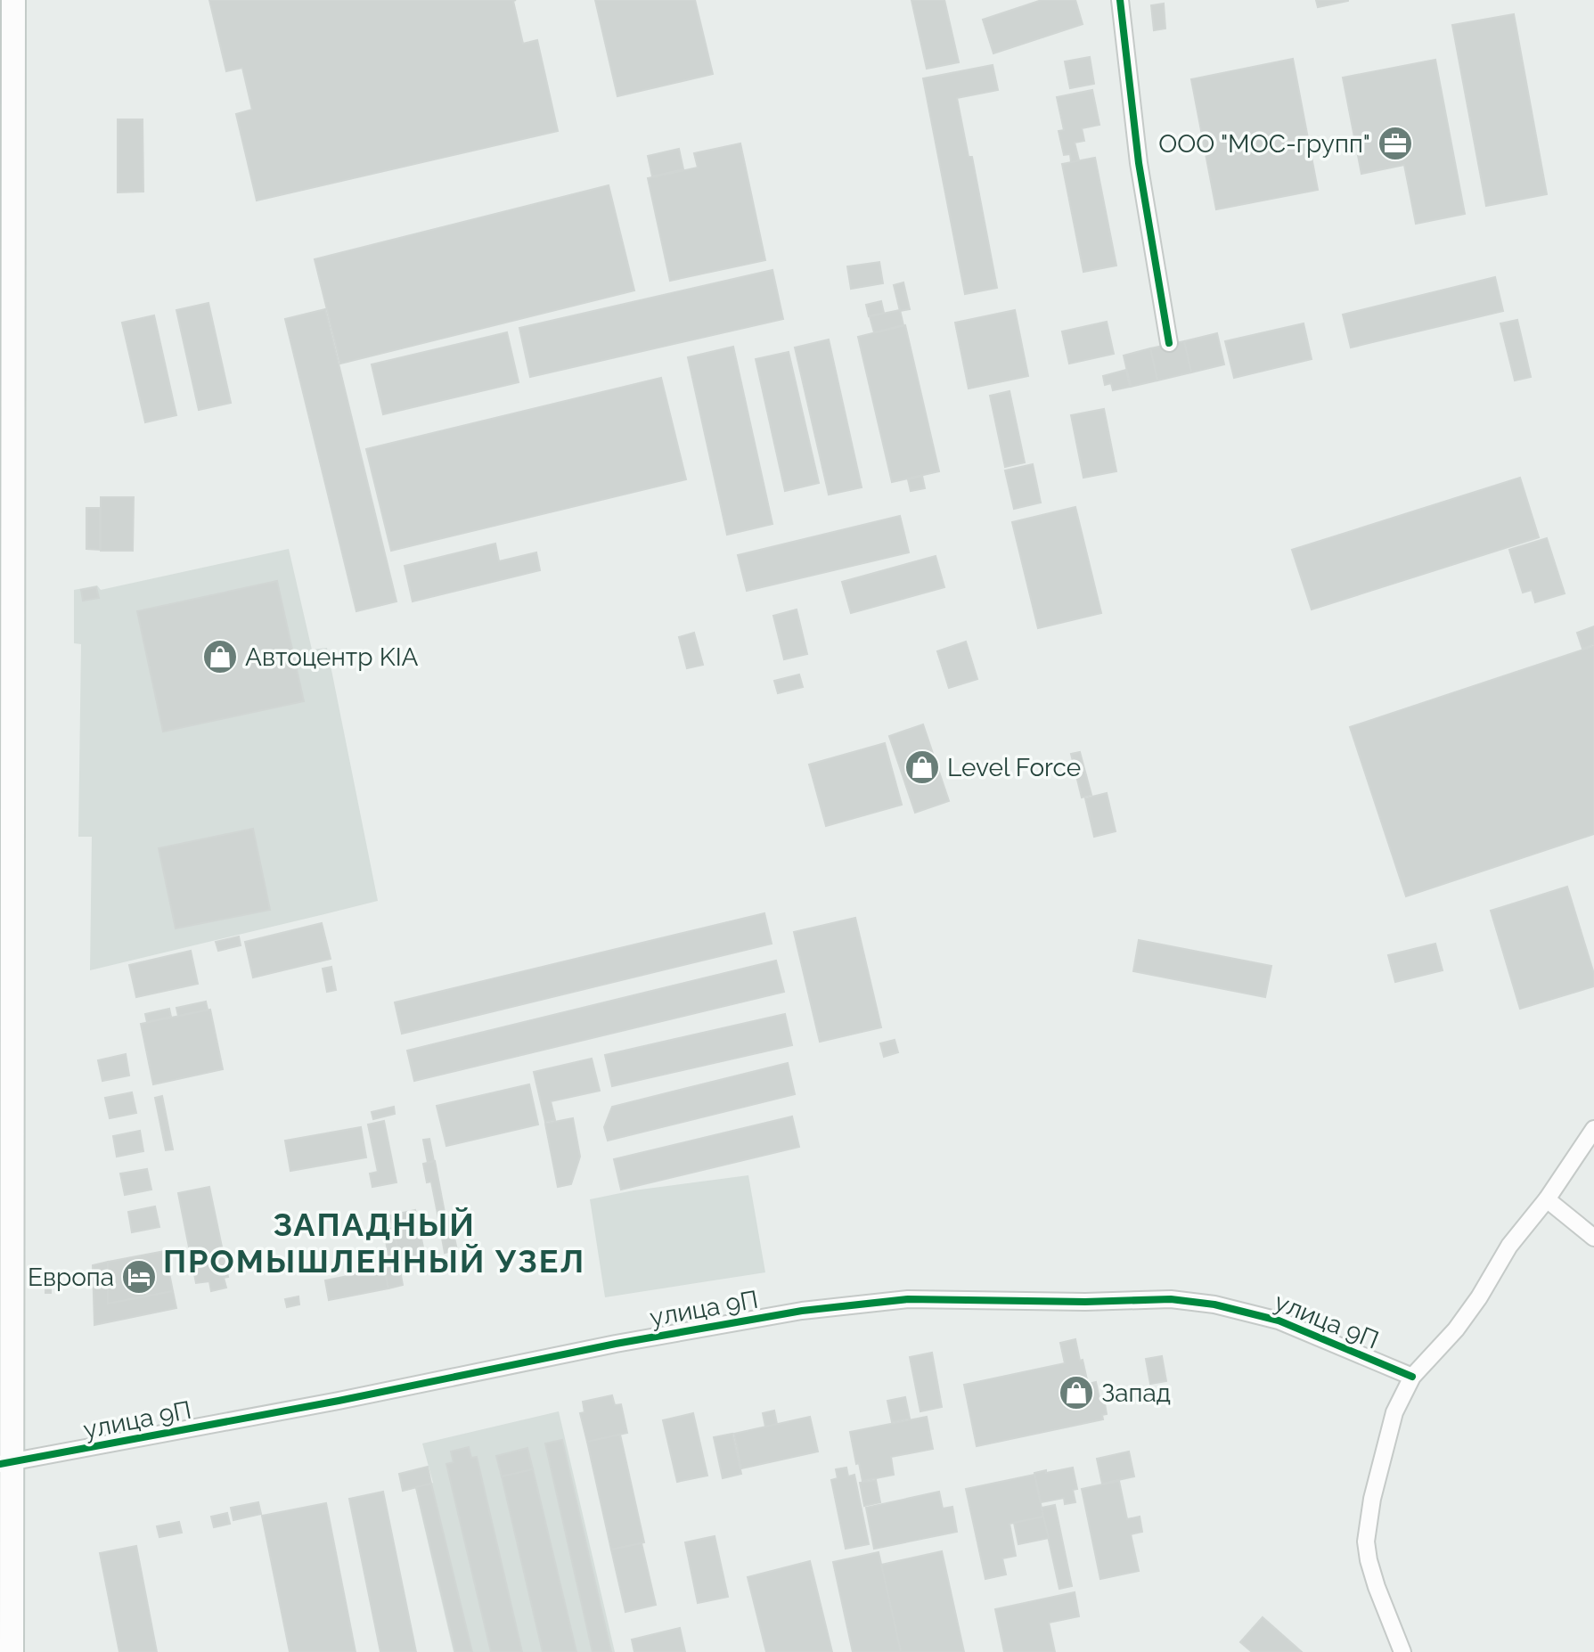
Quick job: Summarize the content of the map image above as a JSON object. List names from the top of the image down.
{
  "streets": {
    "street": ["улица 9П"]
  },
  "districts": ["ЗАПАДНЫЙ ПРОМЫШЛЕННЫЙ УЗЕЛ"],
  "places": {
    "office": ["ООО \"МОС-групп\""],
    "shop": ["Автоцентр KIA", "Level Force", "Запад"],
    "hotel": ["Европа"]
  }
}
